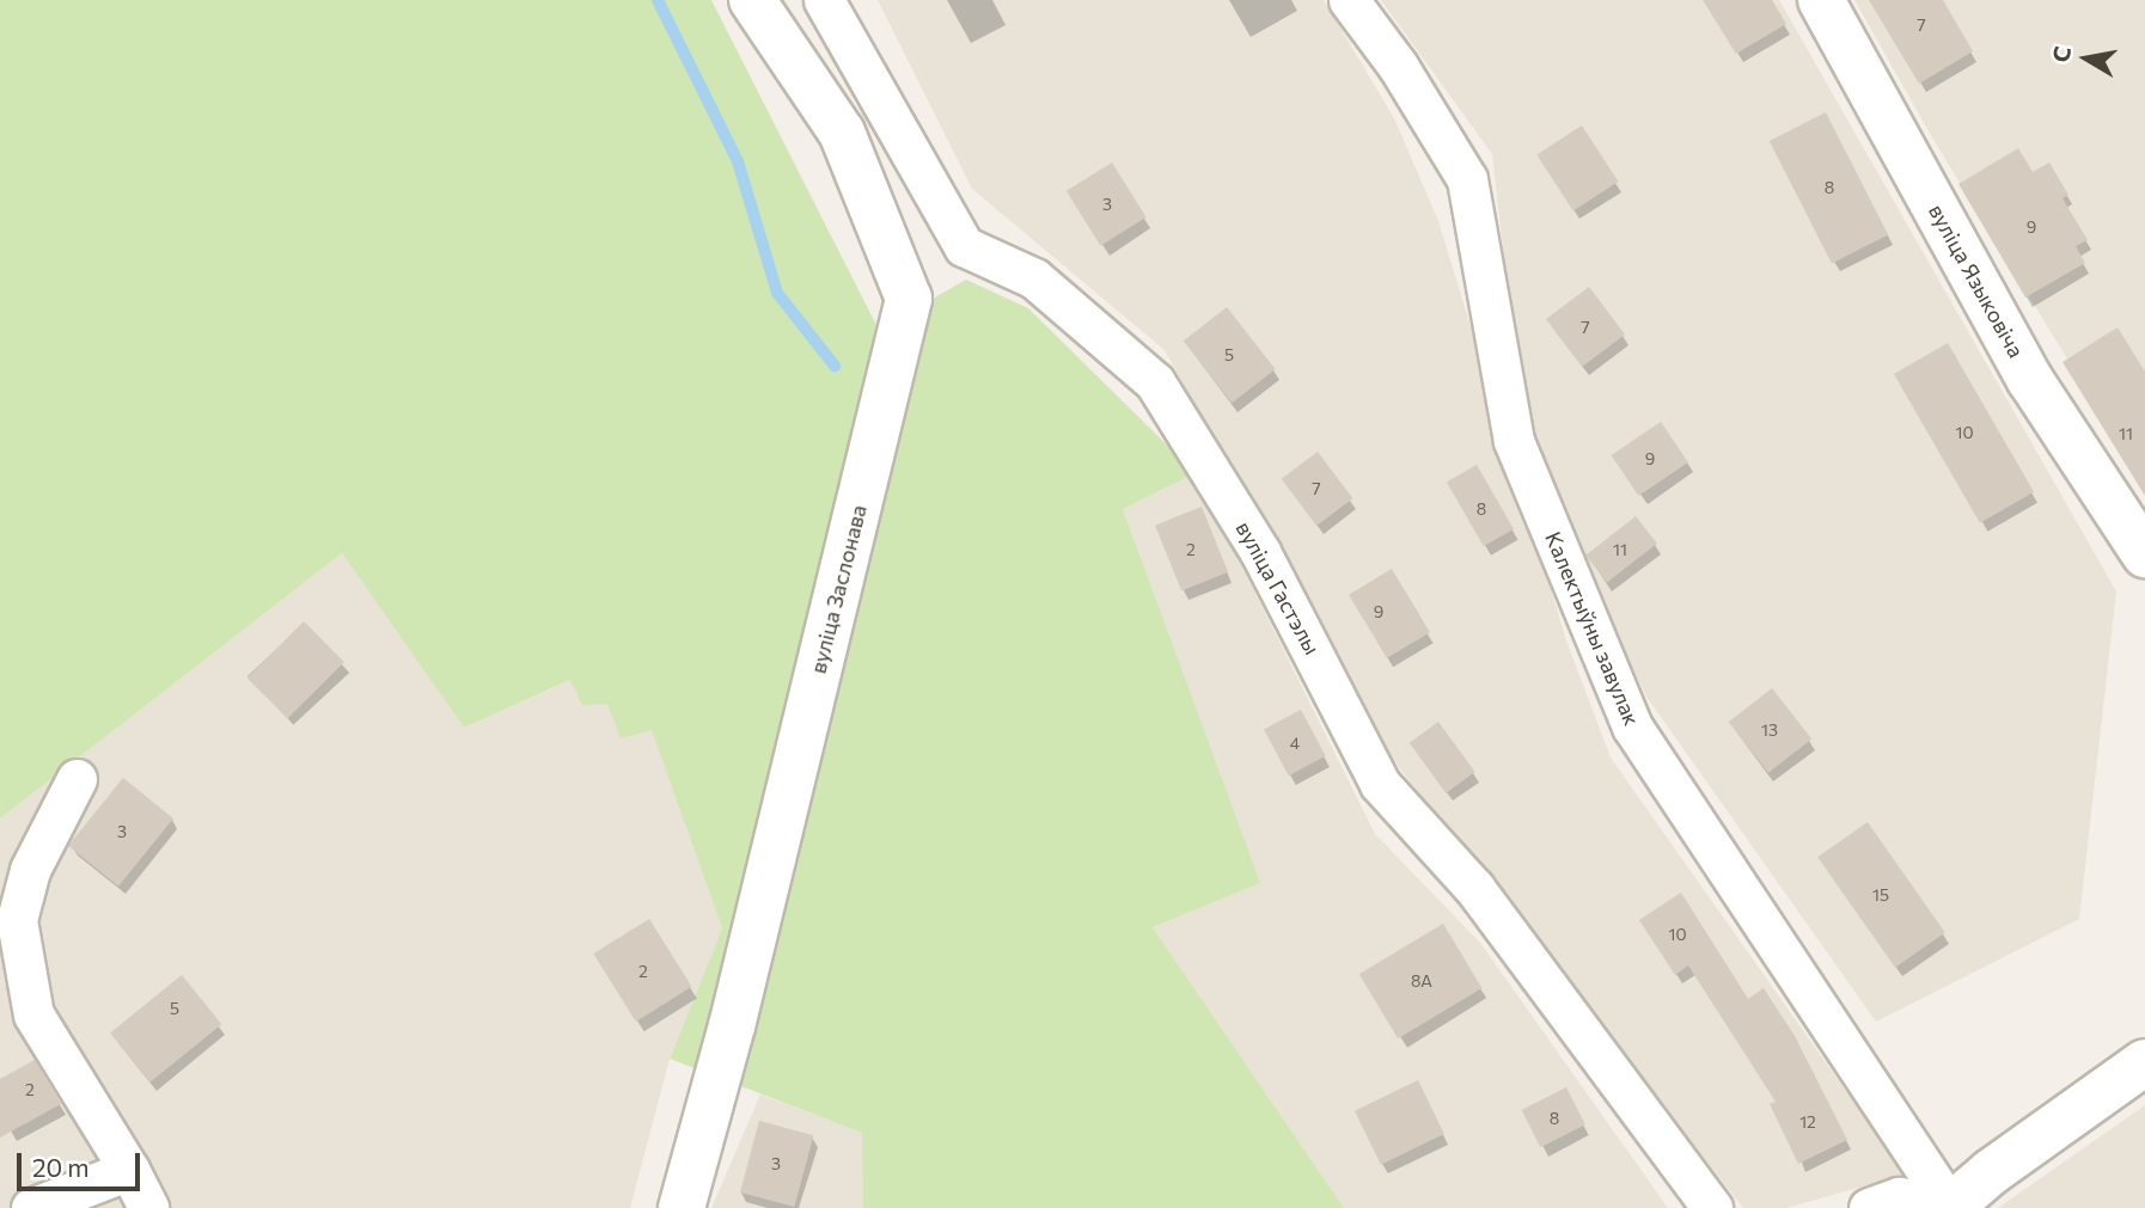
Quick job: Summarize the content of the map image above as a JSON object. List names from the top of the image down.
{
  "streets": {
    "street": [
      "вуліца Языковіча",
      "вуліца Гастэлы",
      "вуліца Заслонава",
      "Калектыўны завулак"
    ]
  },
  "house_numbers": [
    "7",
    "8",
    "3",
    "9",
    "7",
    "5",
    "10",
    "11",
    "9",
    "7",
    "8",
    "2",
    "11",
    "9",
    "13",
    "4",
    "3",
    "15",
    "10",
    "2",
    "8А",
    "5",
    "2",
    "8",
    "12",
    "3"
  ],
  "scale_bar": "20 m",
  "north": "left"
}
